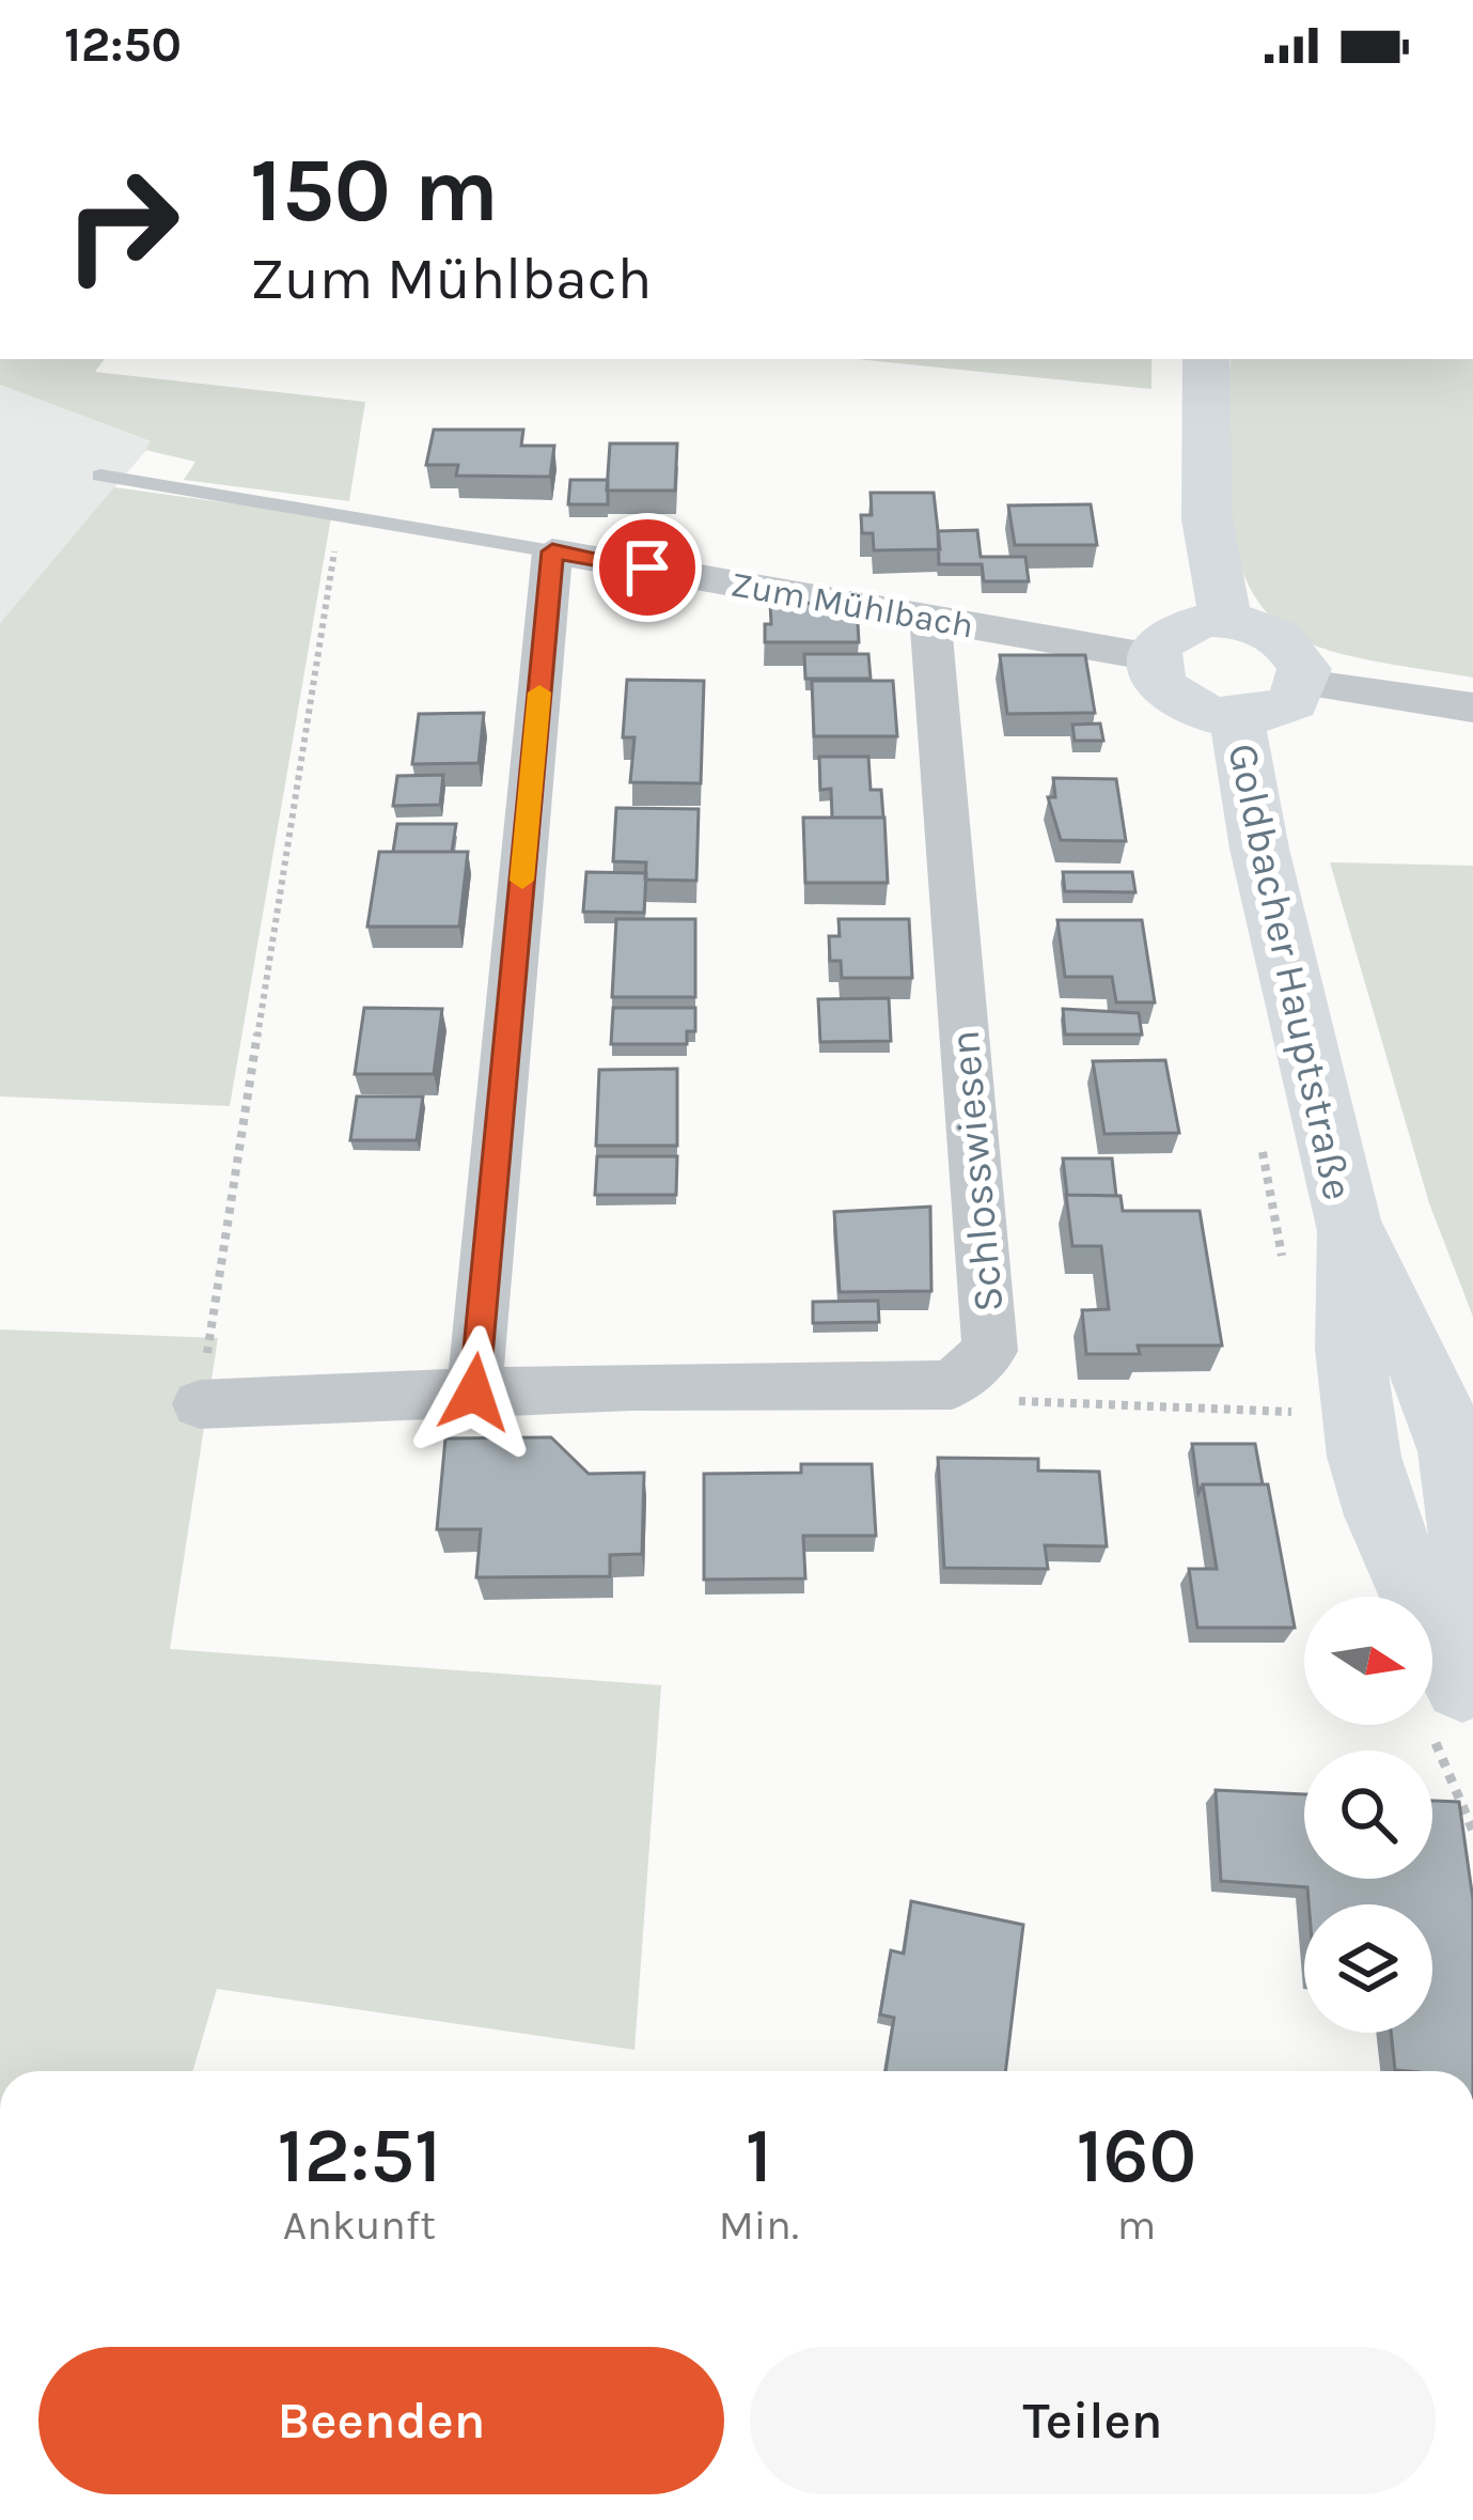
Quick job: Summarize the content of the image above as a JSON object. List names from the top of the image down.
{
  "streets": {
    "street": ["Zum Mühlbach", "Goldbacher Hauptstraße", "Schlosswiesen"]
  },
  "crossings": [
    ["Zum Mühlbach", "Goldbacher Hauptstraße"],
    ["Zum Mühlbach", "Schlosswiesen"]
  ],
  "north": "right",
  "page": {
    "status": "12:50",
    "turn": ["150 m", "Zum Mühlbach"],
    "eta": [
      "12:51",
      "Ankunft",
      "1",
      "Min.",
      "160",
      "m"
    ],
    "buttons": ["Beenden", "Teilen"]
  }
}
